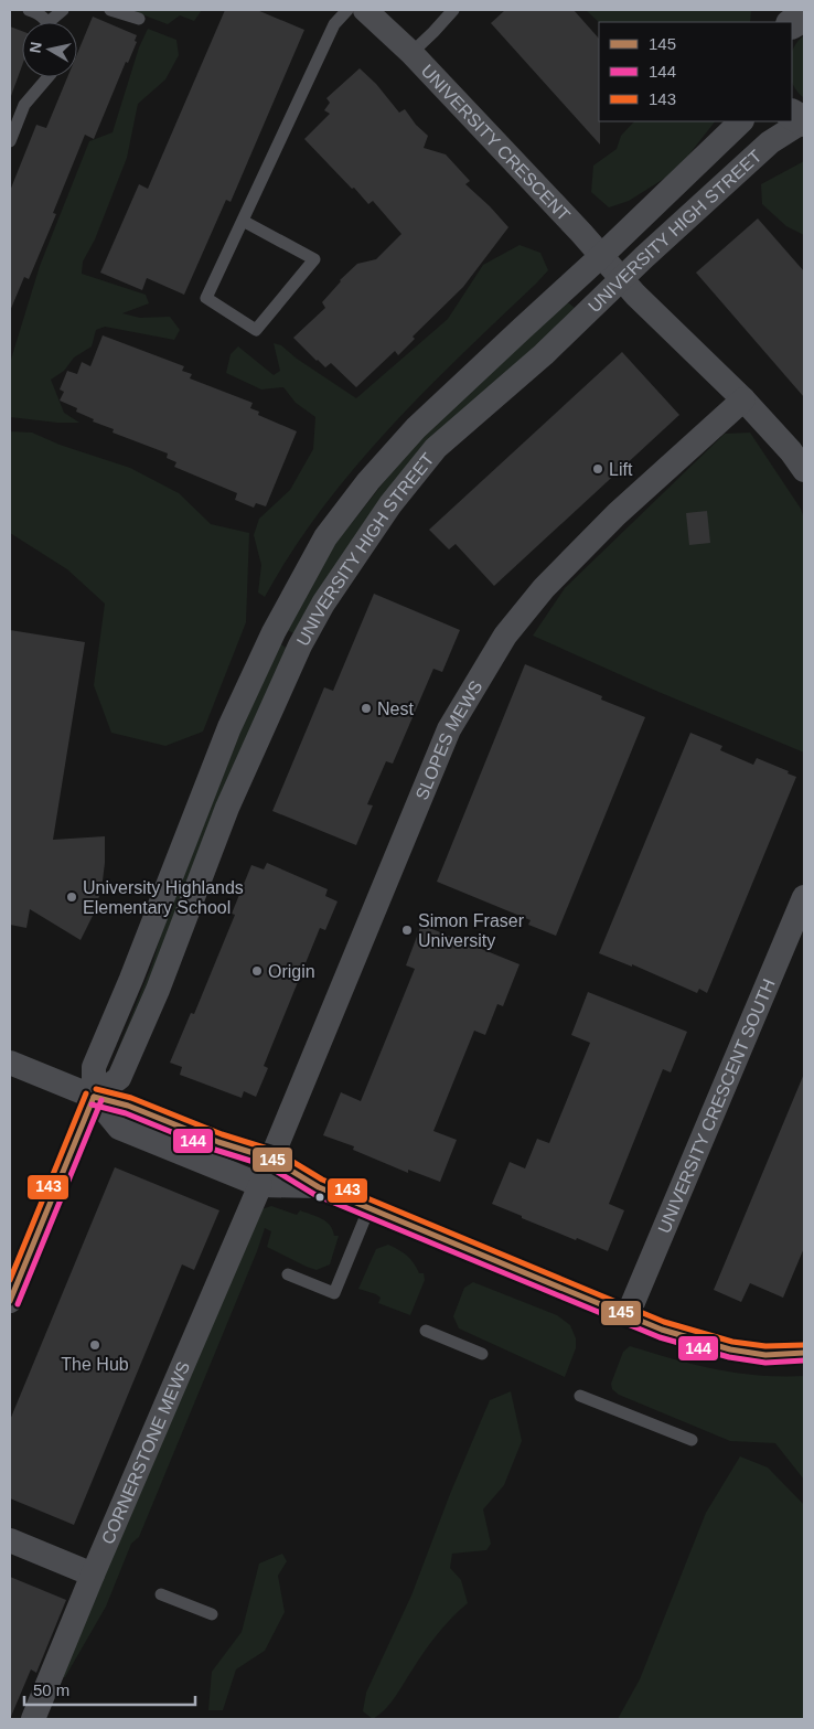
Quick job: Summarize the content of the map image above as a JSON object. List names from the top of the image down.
{
  "streets": {
    "street": [
      "UNIVERSITY CRESCENT",
      "UNIVERSITY HIGH STREET",
      "SLOPES MEWS",
      "UNIVERSITY CRESCENT SOUTH",
      "CORNERSTONE MEWS"
    ]
  },
  "crossings": [
    ["UNIVERSITY CRESCENT", "UNIVERSITY HIGH STREET"]
  ],
  "places": [
    "Lift",
    "Nest",
    "University Highlands Elementary School",
    "Simon Fraser University",
    "Origin",
    "The Hub"
  ],
  "lines": ["transit line 143", "transit line 145", "transit line 144"],
  "legend": ["145", "144", "143"],
  "scale_bar": "50 m",
  "north": "left"
}
